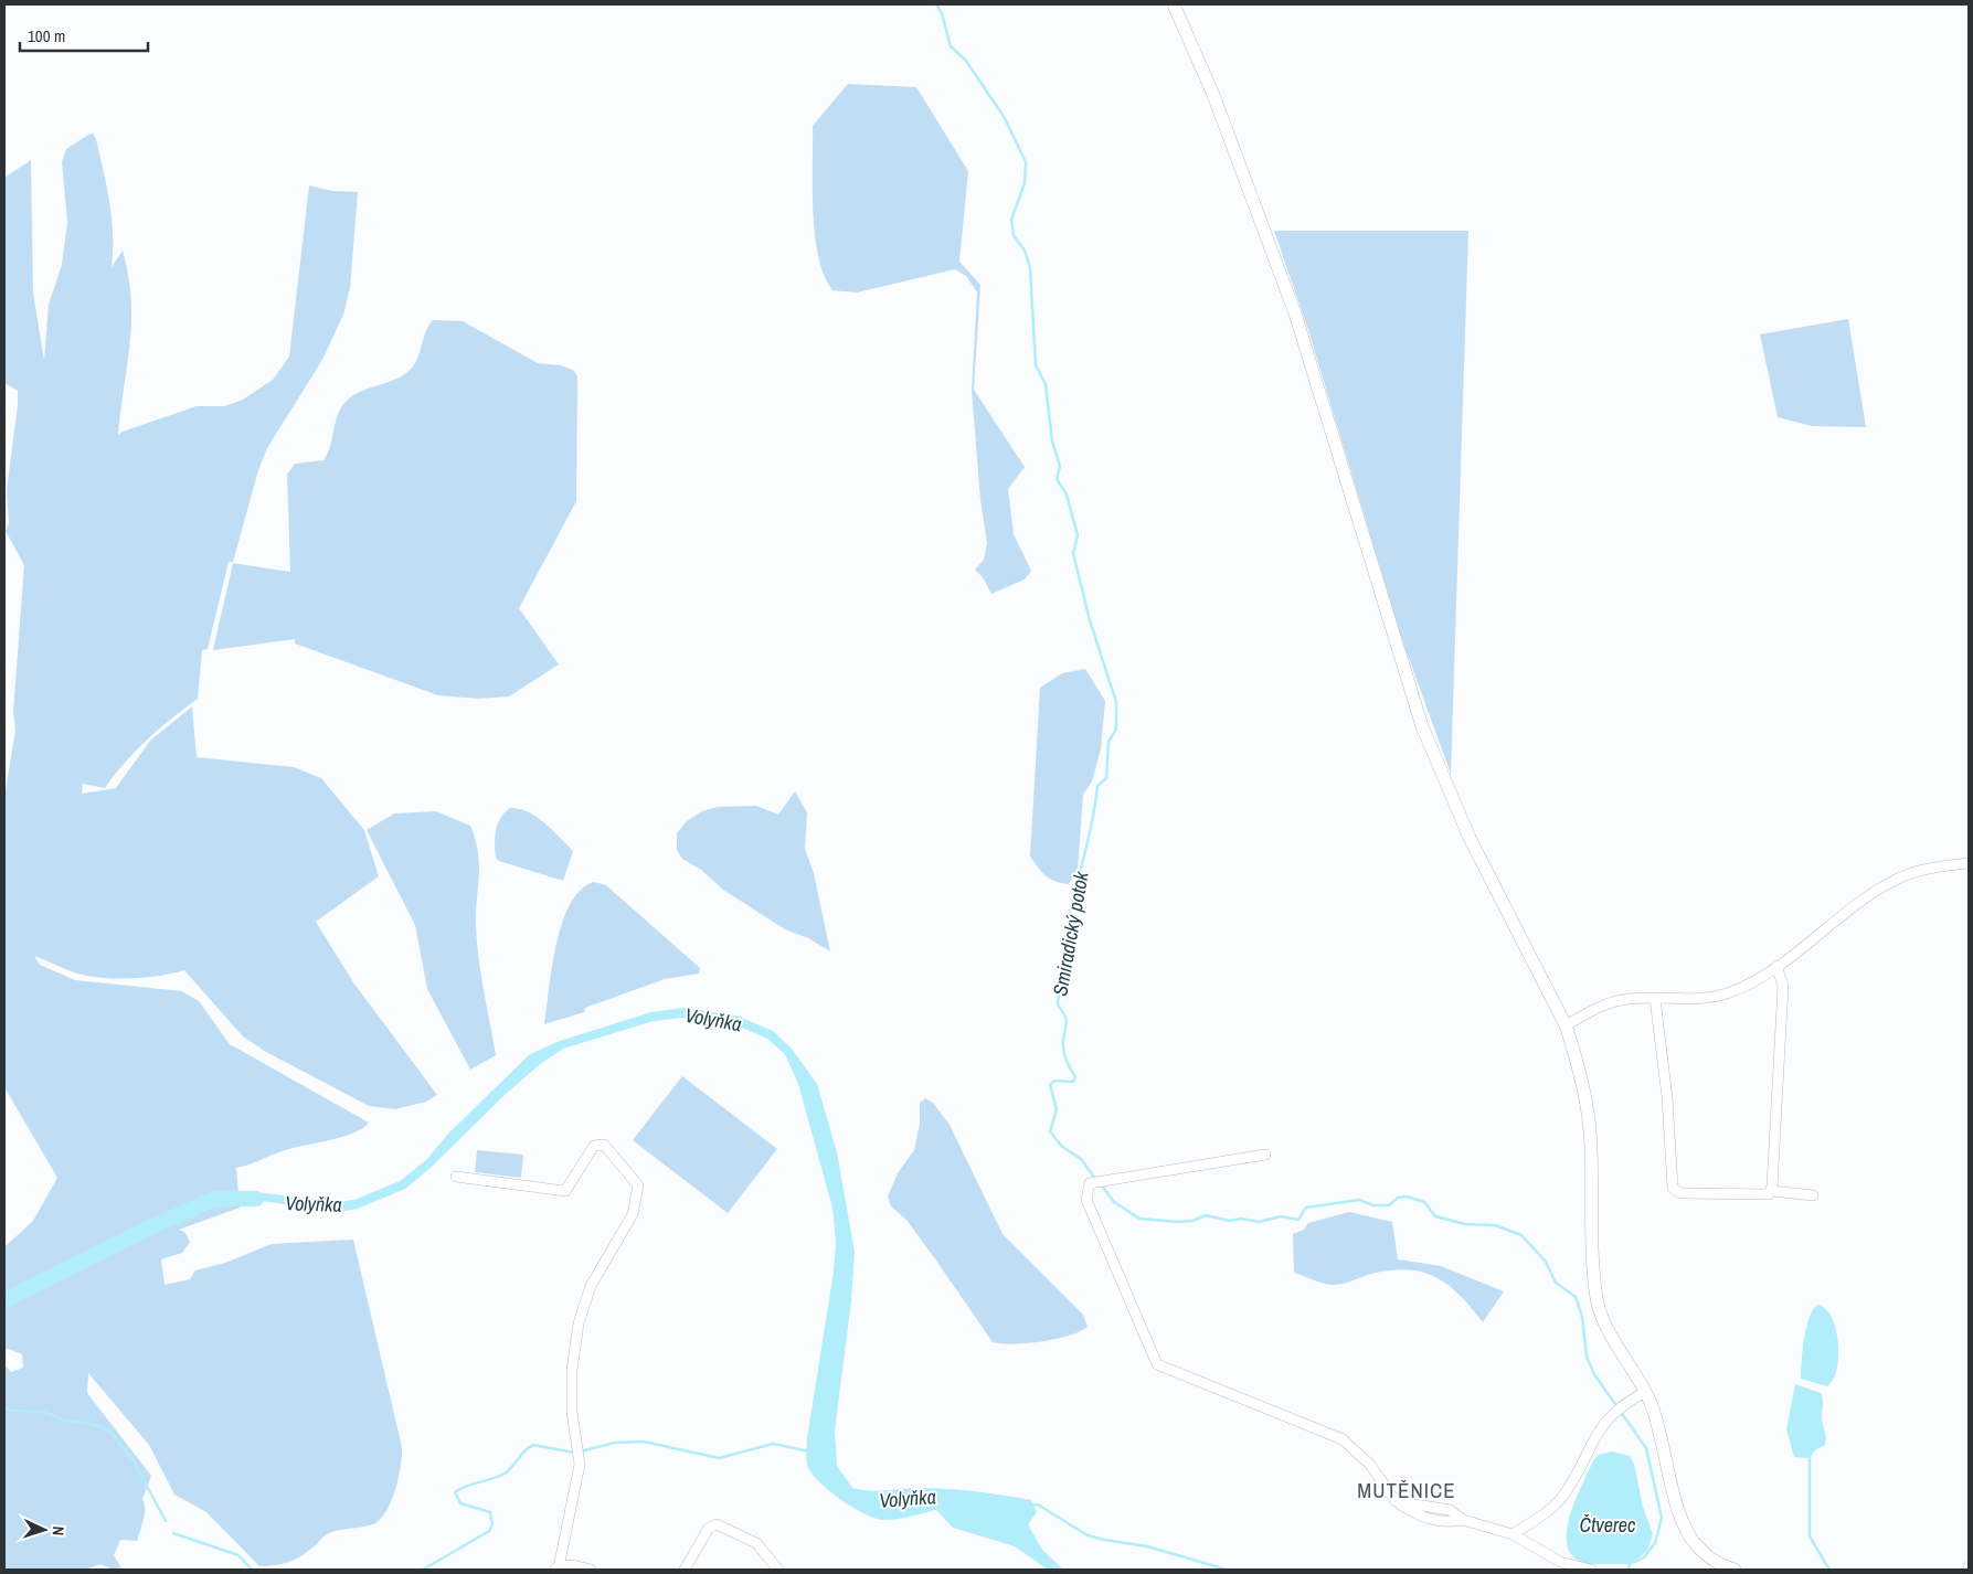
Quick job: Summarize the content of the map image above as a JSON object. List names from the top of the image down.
{
  "districts": ["MUTĚNICE"],
  "water": ["Smiradický potok", "Volyňka", "Čtverec"],
  "scale_bar": "100 m",
  "north": "right"
}
